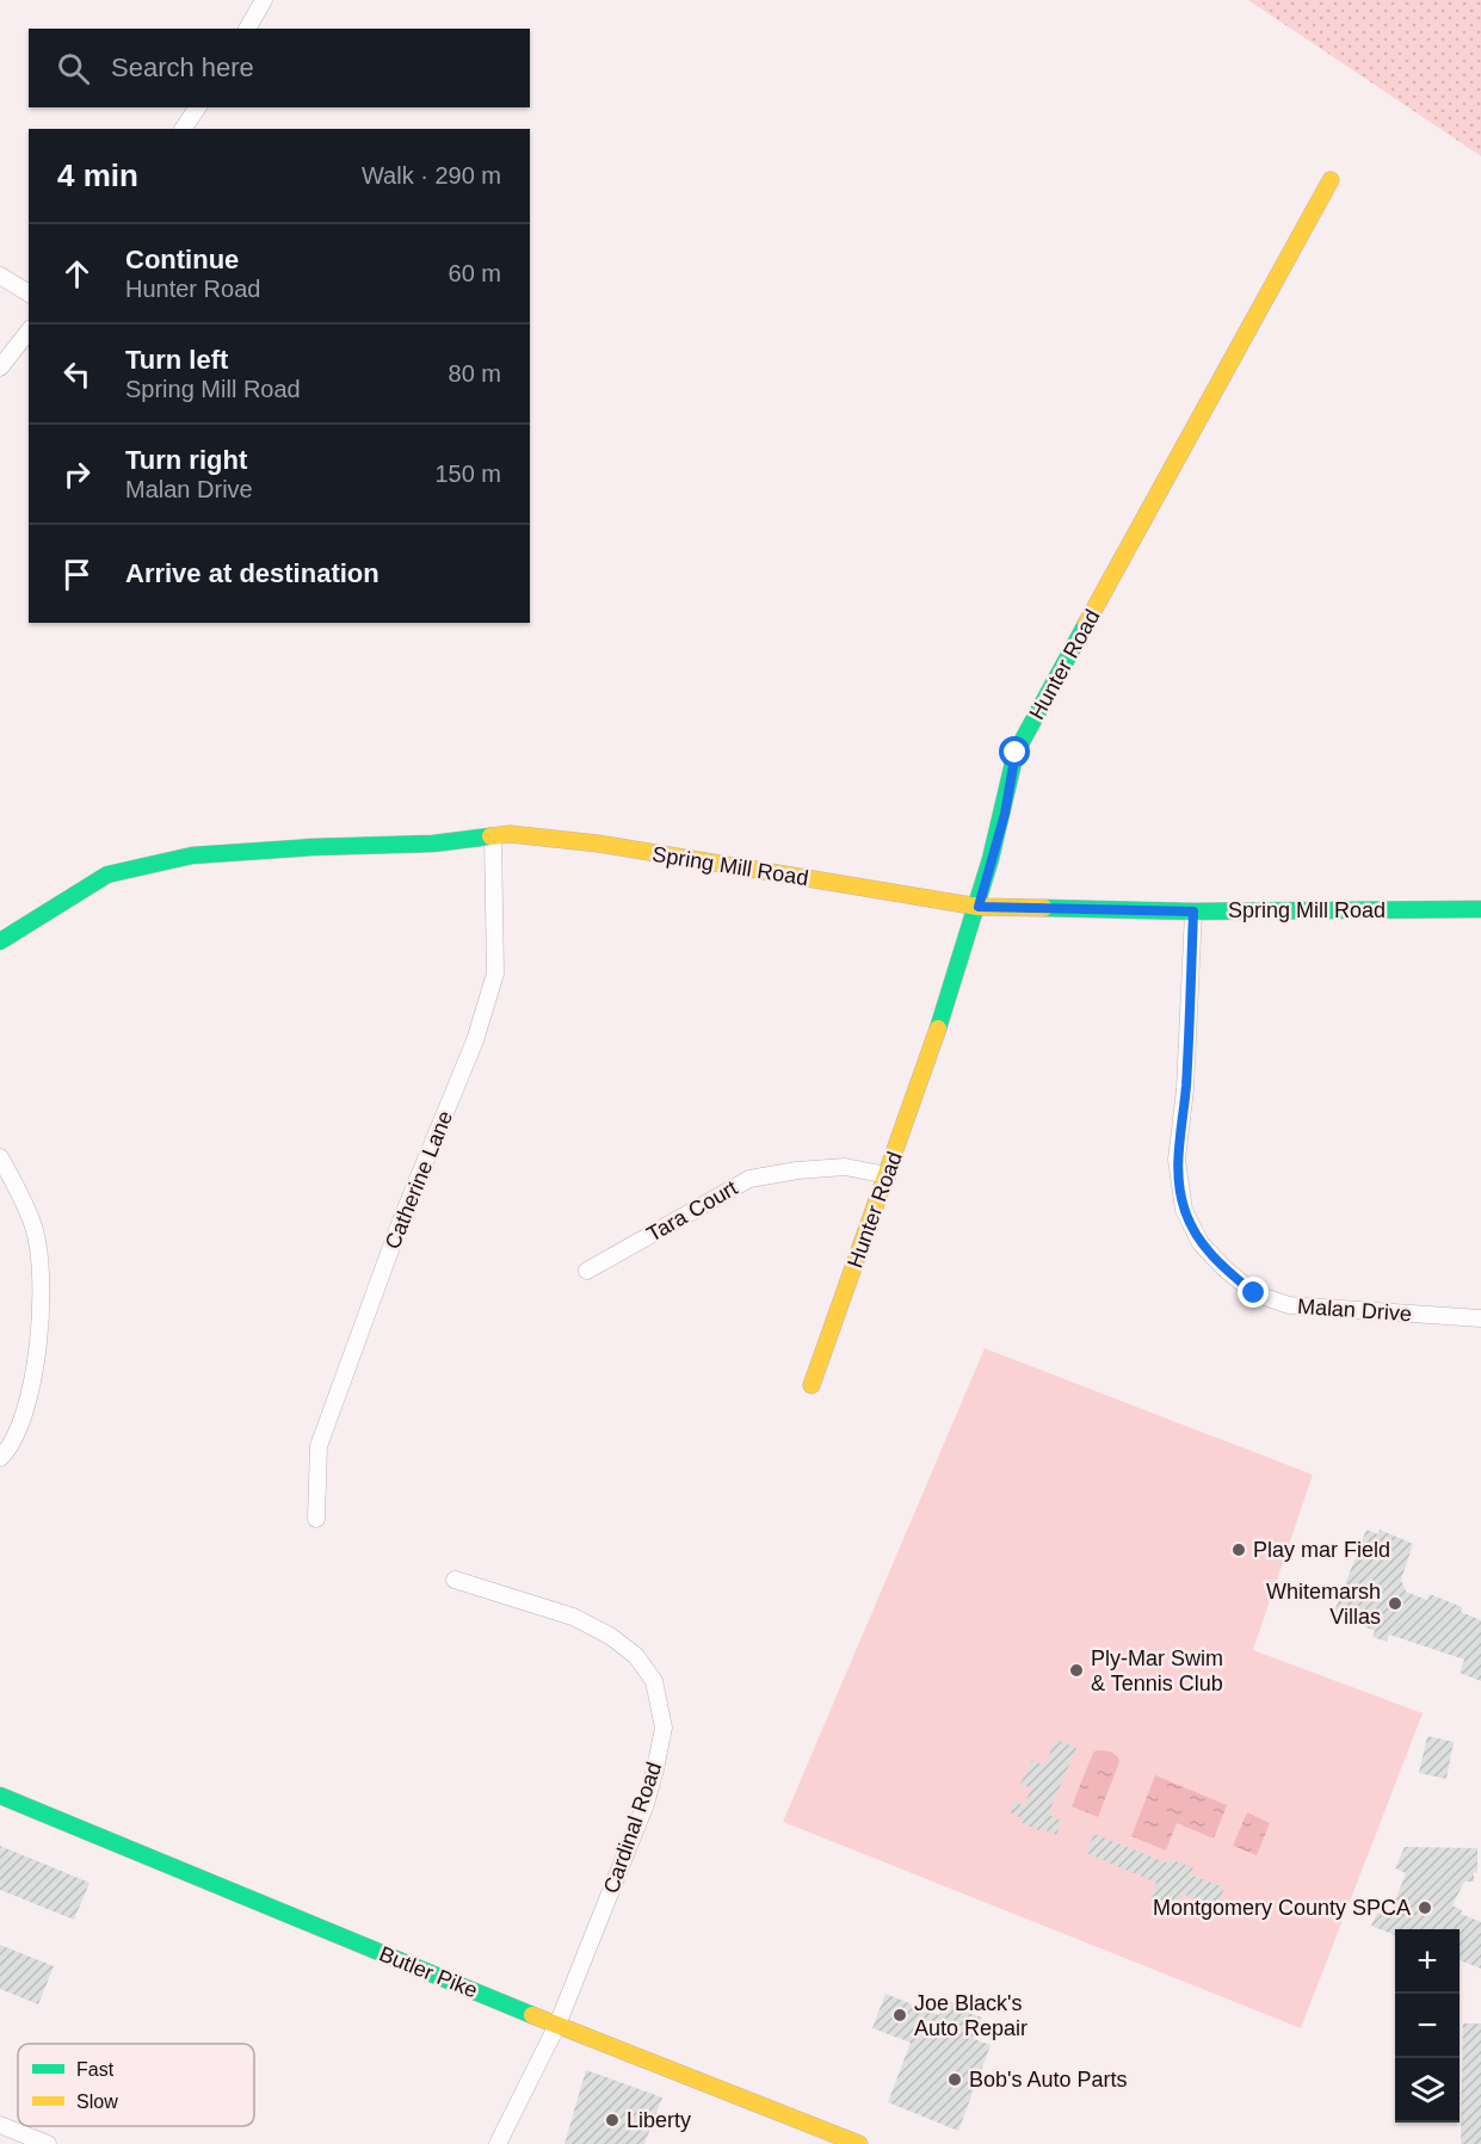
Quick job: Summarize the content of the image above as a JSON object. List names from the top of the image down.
{
  "streets": {
    "street": [
      "Hunter Road",
      "Spring Mill Road",
      "Catherine Lane",
      "Tara Court",
      "Malan Drive",
      "Cardinal Road",
      "Butler Pike"
    ]
  },
  "crossings": [
    ["Hunter Road", "Spring Mill Road"],
    ["Hunter Road", "Tara Court"],
    ["Spring Mill Road", "Catherine Lane"],
    ["Spring Mill Road", "Malan Drive"],
    ["Cardinal Road", "Butler Pike"]
  ],
  "places": [
    "Play mar Field",
    "Whitemarsh Villas",
    "Ply-Mar Swim & Tennis Club",
    "Montgomery County SPCA",
    "Joe Black's Auto Repair",
    "Bob's Auto Parts",
    "Liberty"
  ],
  "legend": ["Fast", "Slow"],
  "page": {
    "search": "Search here",
    "heading": ["4 min", "Walk · 290 m"],
    "list": [
      ["Continue", "Hunter Road", "60 m"],
      ["Turn left", "Spring Mill Road", "80 m"],
      ["Turn right", "Malan Drive", "150 m"],
      "Arrive at destination"
    ],
    "map_buttons": ["+", "−"]
  }
}
